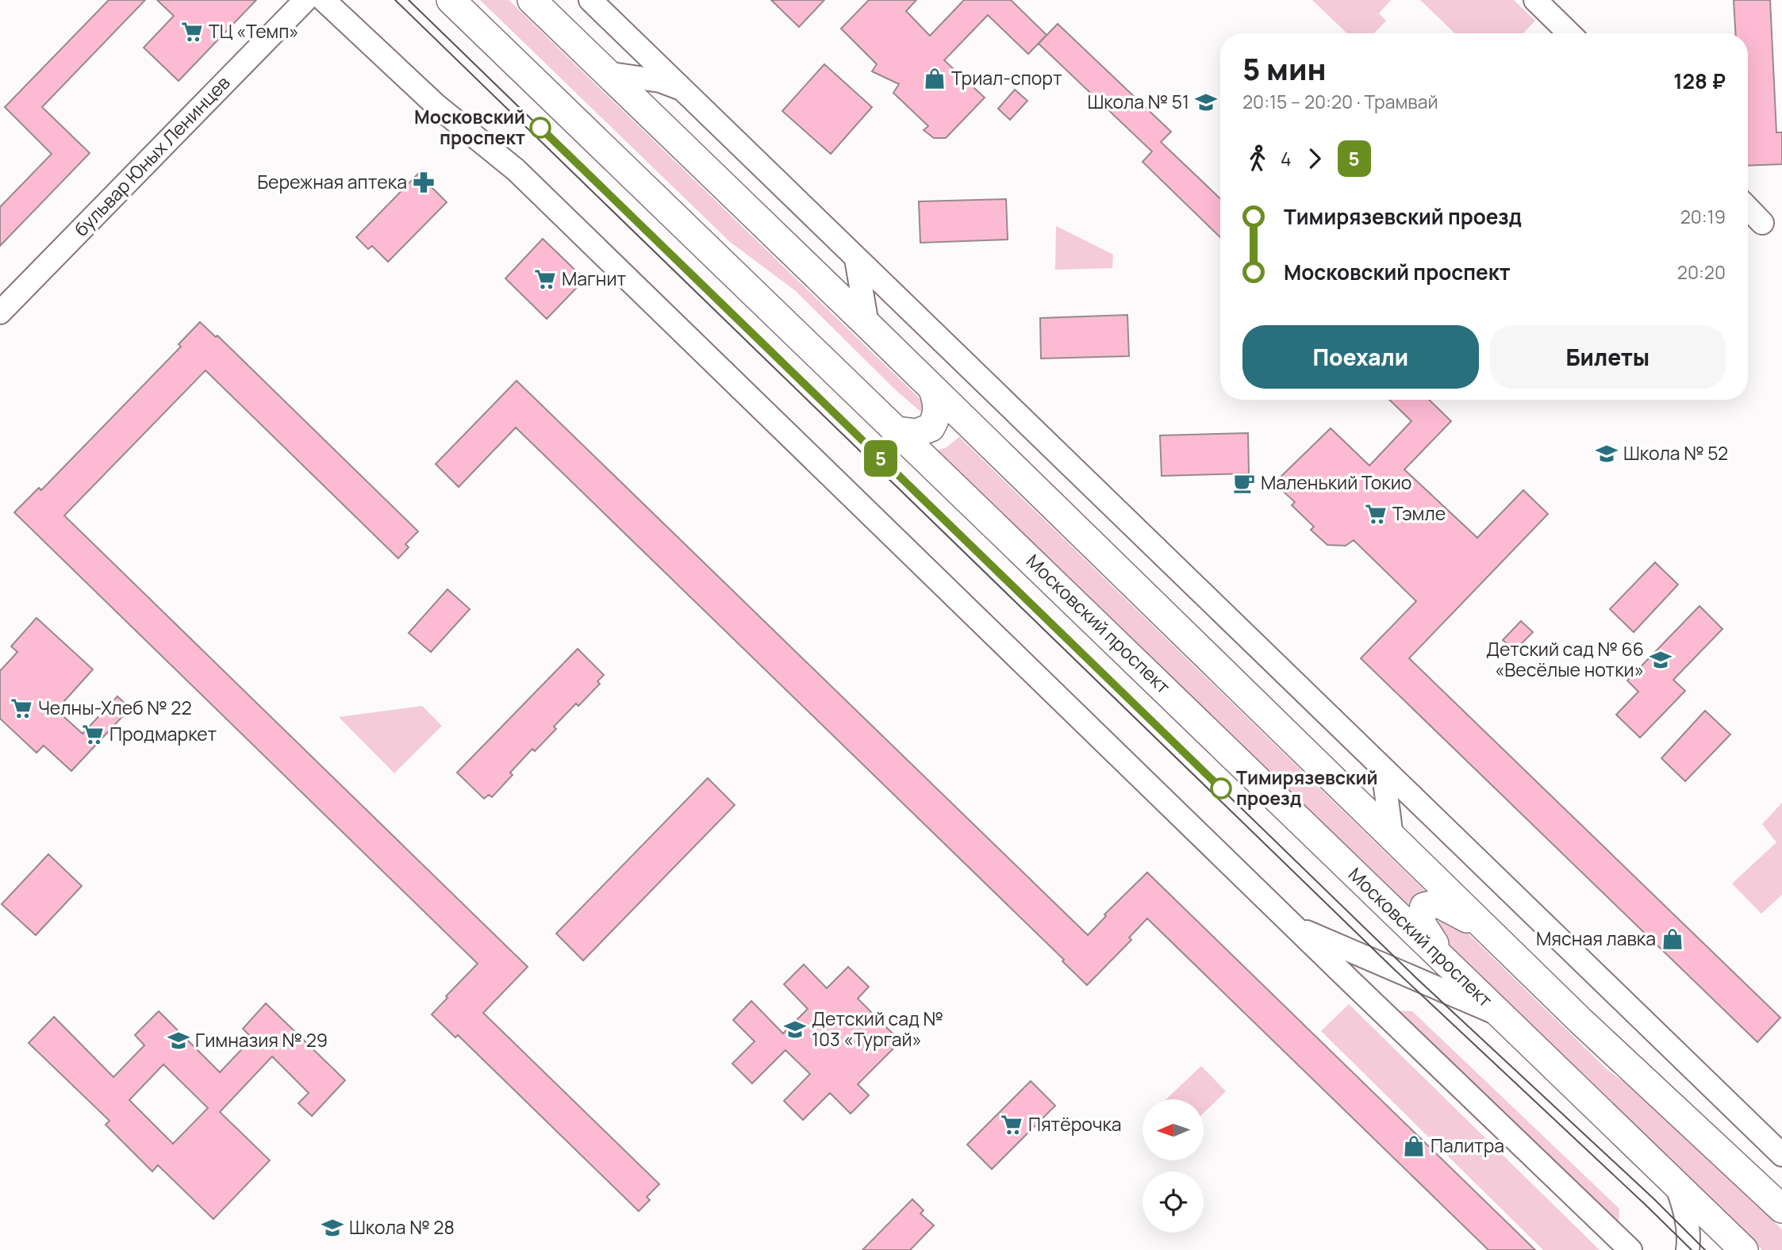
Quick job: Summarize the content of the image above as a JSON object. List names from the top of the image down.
{
  "streets": {
    "main road": ["Московский проспект"],
    "street": ["бульвар Юных Ленинцев"]
  },
  "places": {
    "supermarket": [
      "ТЦ «Темп»",
      "Магнит",
      "Тэмле",
      "Челны-Хлеб № 22",
      "Продмаркет",
      "Пятёрочка"
    ],
    "shop": ["Триал-спорт", "Мясная лавка", "Палитра"],
    "school or university": [
      "Школа № 51",
      "Школа № 52",
      "Детский сад № 66 «Весёлые нотки»",
      "Детский сад № 103 «Тургай»",
      "Гимназия № 29",
      "Школа № 28"
    ],
    "other": ["Московский проспект", "Тимирязевский проезд"],
    "pharmacy": ["Бережная аптека"],
    "cafe": ["Маленький Токио"]
  },
  "lines": ["tram line 5"],
  "north": "left",
  "page": {
    "on_map": "5",
    "heading": ["5 мин", "20:15 – 20:20 · Трамвай", "128 ₽"],
    "legs": ["4", "5"],
    "list": [
      {
        "name": "Тимирязевский проезд",
        "value": "20:19"
      },
      {
        "name": "Московский проспект",
        "value": "20:20"
      }
    ],
    "buttons": ["Поехали", "Билеты"]
  }
}
